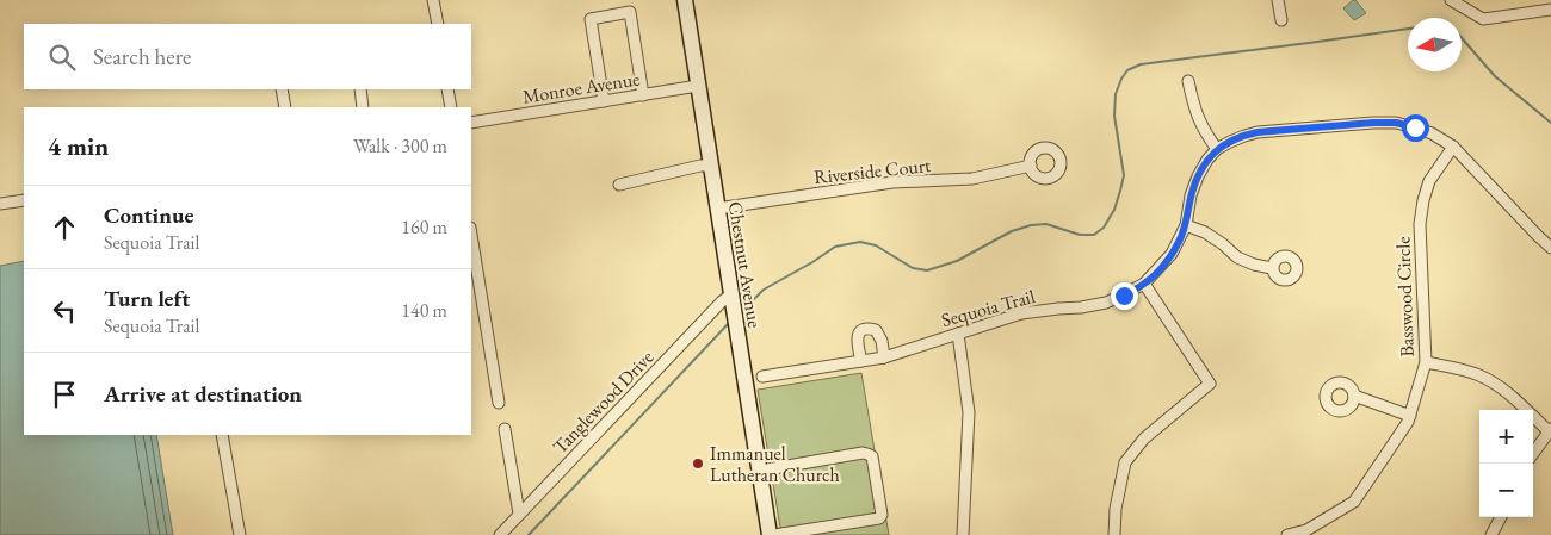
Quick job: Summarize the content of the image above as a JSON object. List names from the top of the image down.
{
  "streets": {
    "street": [
      "Monroe Avenue",
      "Riverside Court",
      "Chestnut Avenue",
      "Basswood Circle",
      "Sequoia Trail",
      "Tanglewood Drive"
    ]
  },
  "crossings": [
    ["Monroe Avenue", "Chestnut Avenue"],
    ["Riverside Court", "Chestnut Avenue"],
    ["Chestnut Avenue", "Tanglewood Drive"],
    ["Basswood Circle", "Sequoia Trail"]
  ],
  "places": ["Immanuel Lutheran Church"],
  "north": "left",
  "page": {
    "search": "Search here",
    "heading": ["4 min", "Walk · 300 m"],
    "list": [
      ["Continue", "Sequoia Trail", "160 m"],
      ["Turn left", "Sequoia Trail", "140 m"],
      "Arrive at destination"
    ],
    "map_buttons": ["+", "−"]
  }
}
